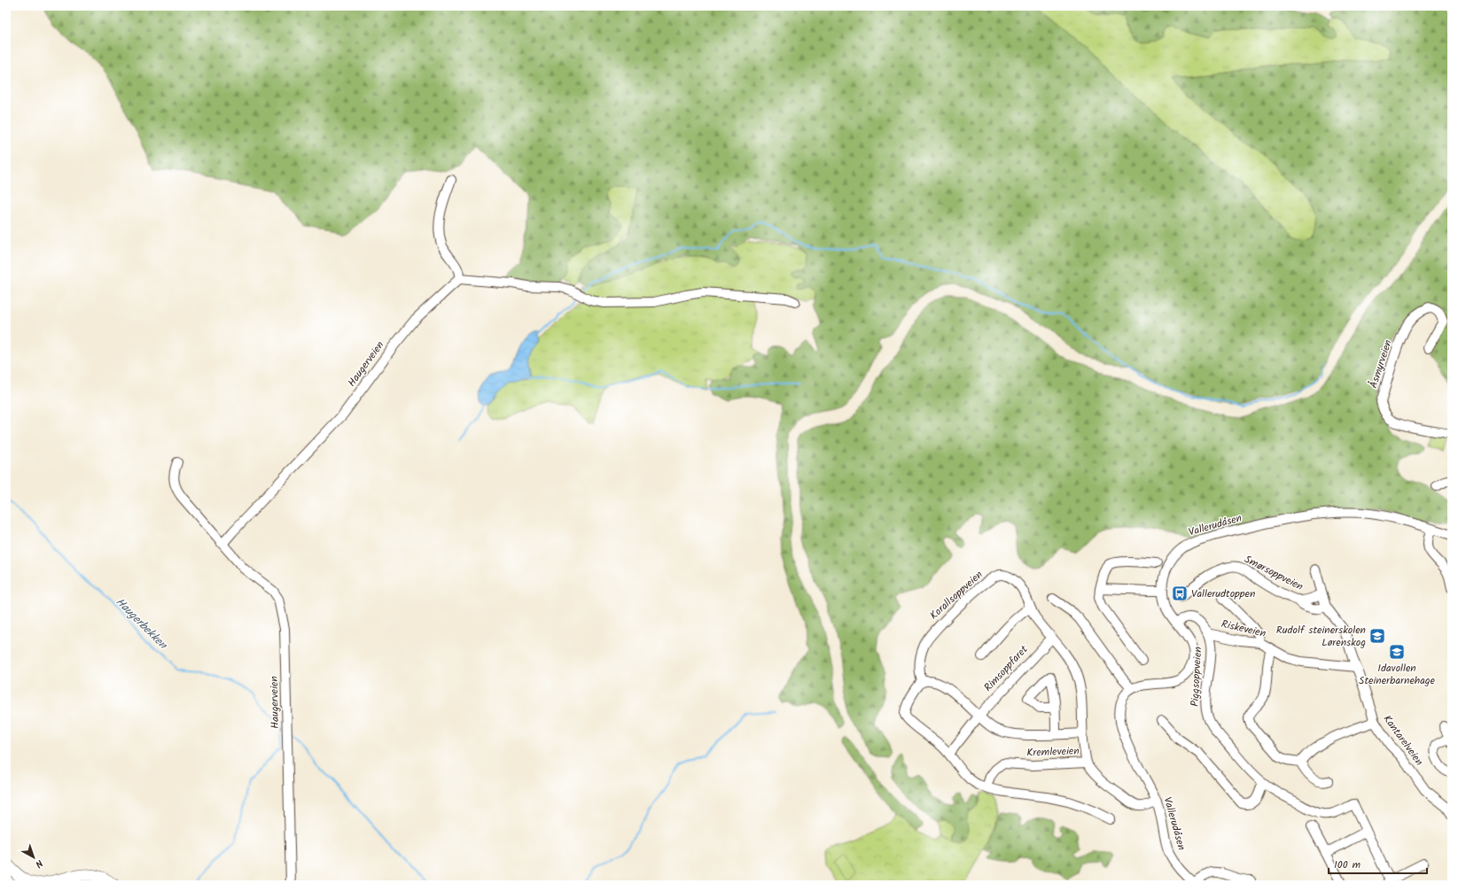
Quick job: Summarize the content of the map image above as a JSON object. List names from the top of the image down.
{
  "streets": {
    "street": [
      "Haugerveien",
      "Åsmyrveien",
      "Vallerudåsen",
      "Smørsoppveien",
      "Korallsoppveien",
      "Riskeveien",
      "Rimsoppfaret",
      "Piggsoppveien",
      "Kantarelveien",
      "Kremleveien"
    ]
  },
  "crossings": [
    ["Vallerudåsen", "Piggsoppveien"],
    ["Vallerudåsen", "Kremleveien"],
    ["Smørsoppveien", "Kantarelveien"],
    ["Korallsoppveien", "Rimsoppfaret"],
    ["Korallsoppveien", "Kremleveien"],
    ["Riskeveien", "Piggsoppveien"],
    ["Riskeveien", "Kantarelveien"]
  ],
  "water": ["Haugerbekken"],
  "places": {
    "bus stop": ["Vallerudtoppen"],
    "school or university": ["Rudolf steinerskolen Lørenskog", "Idavollen Steinerbarnehage"]
  },
  "scale_bar": "100 m",
  "north": "bottom right"
}
